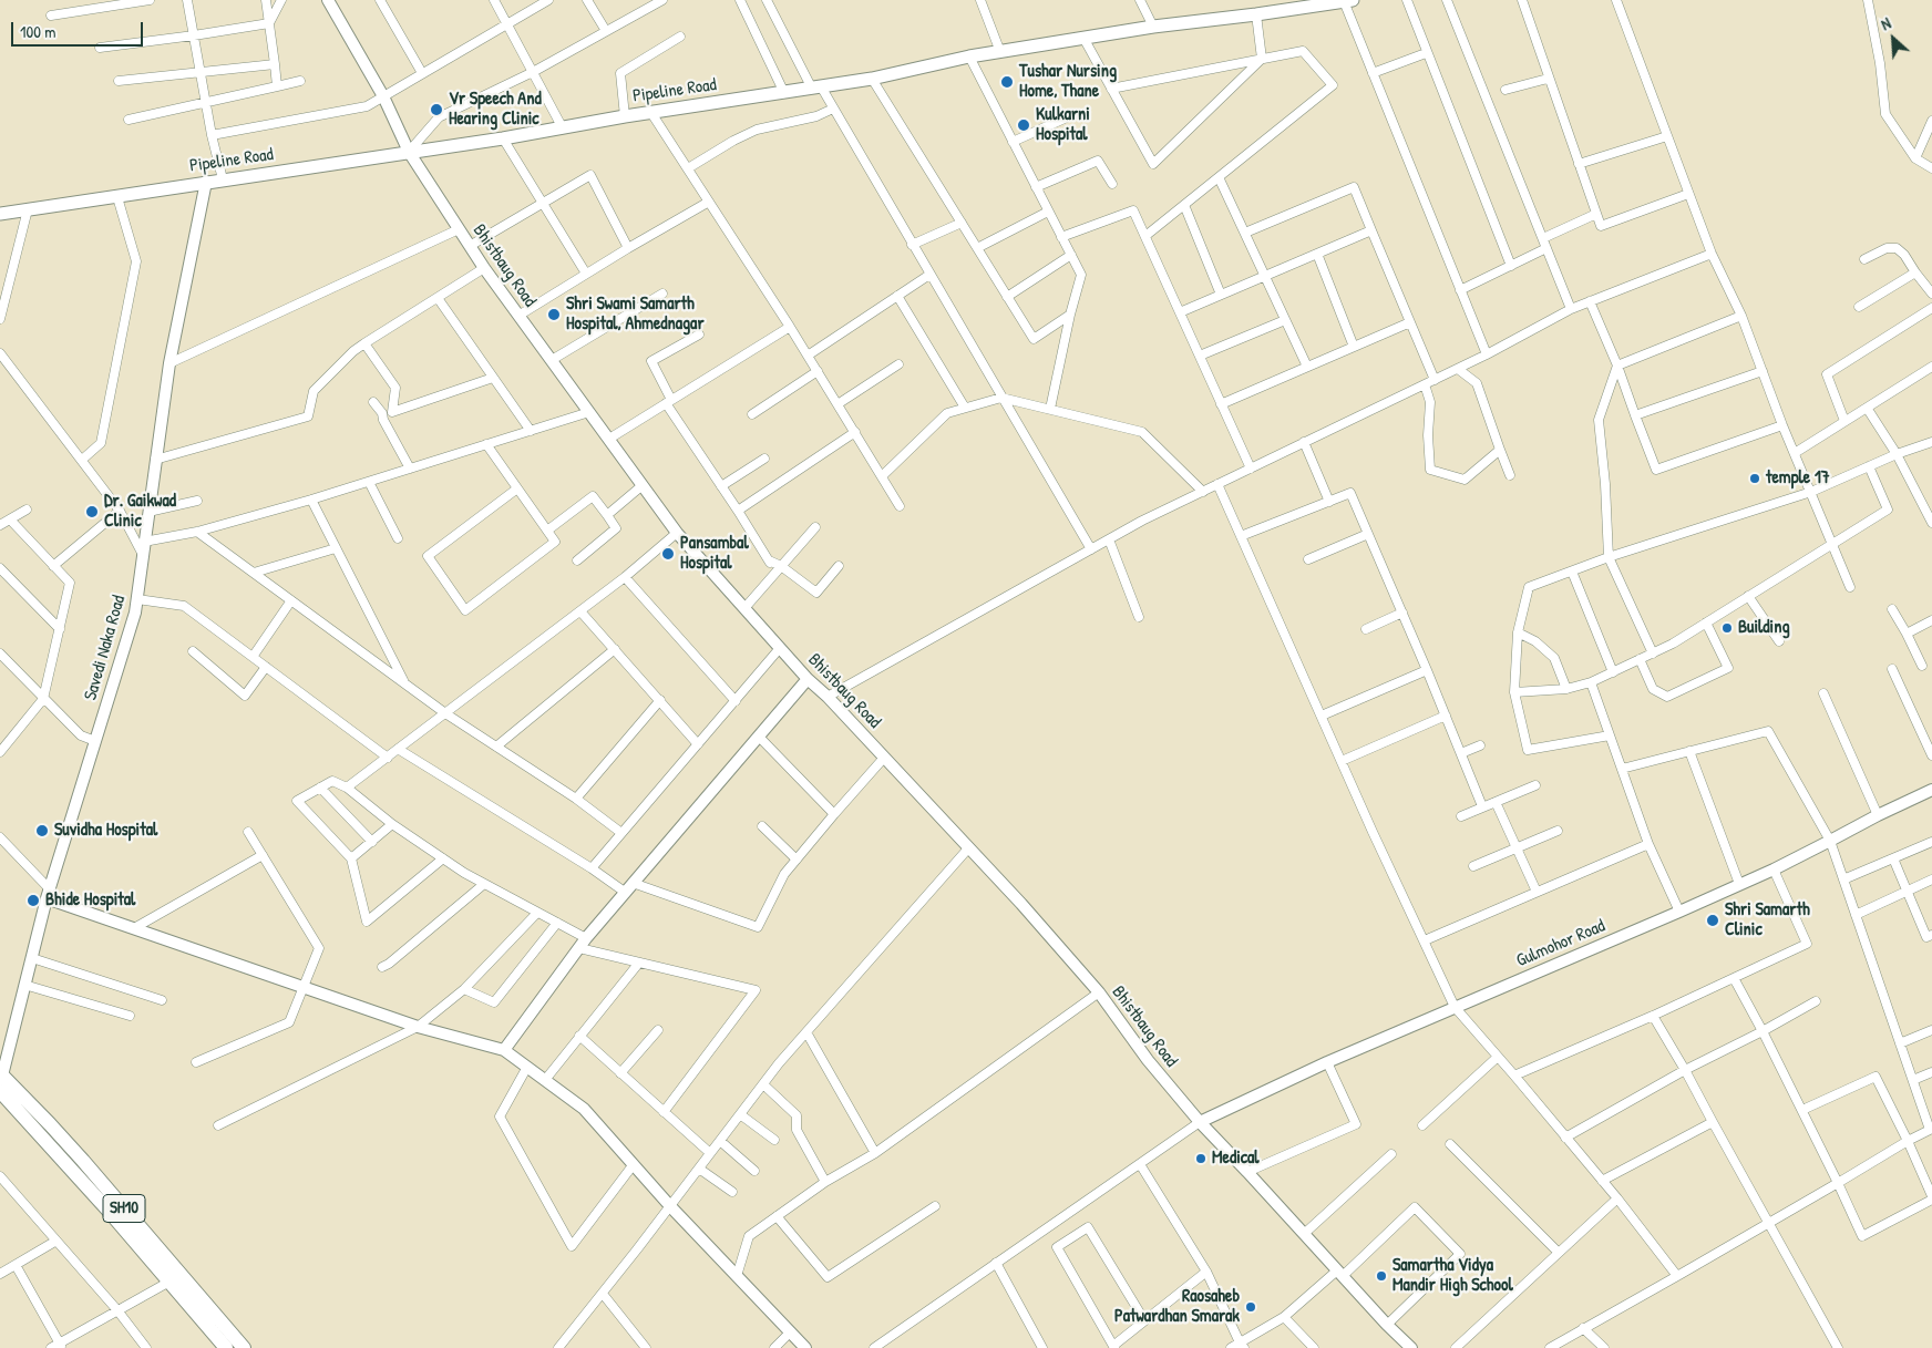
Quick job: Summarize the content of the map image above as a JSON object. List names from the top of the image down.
{
  "streets": {
    "main road": ["Pipeline Road", "SH10"],
    "street": ["Bhistbaug Road", "Savedi Naka Road", "Gulmohor Road"]
  },
  "crossings": [
    ["Pipeline Road", "Bhistbaug Road"],
    ["Pipeline Road", "Savedi Naka Road"],
    ["Bhistbaug Road", "Gulmohor Road"],
    ["Savedi Naka Road", "SH10"]
  ],
  "places": [
    "Tushar Nursing Home, Thane",
    "Vr Speech And Hearing Clinic",
    "Kulkarni Hospital",
    "Shri Swami Samarth Hospital, Ahmednagar",
    "temple 17",
    "Dr. Gaikwad Clinic",
    "Pansambal Hospital",
    "Building",
    "Suvidha Hospital",
    "Bhide Hospital",
    "Shri Samarth Clinic",
    "Medical",
    "Samartha Vidya Mandir High School",
    "Raosaheb Patwardhan Smarak"
  ],
  "scale_bar": "100 m",
  "north": "top left"
}
